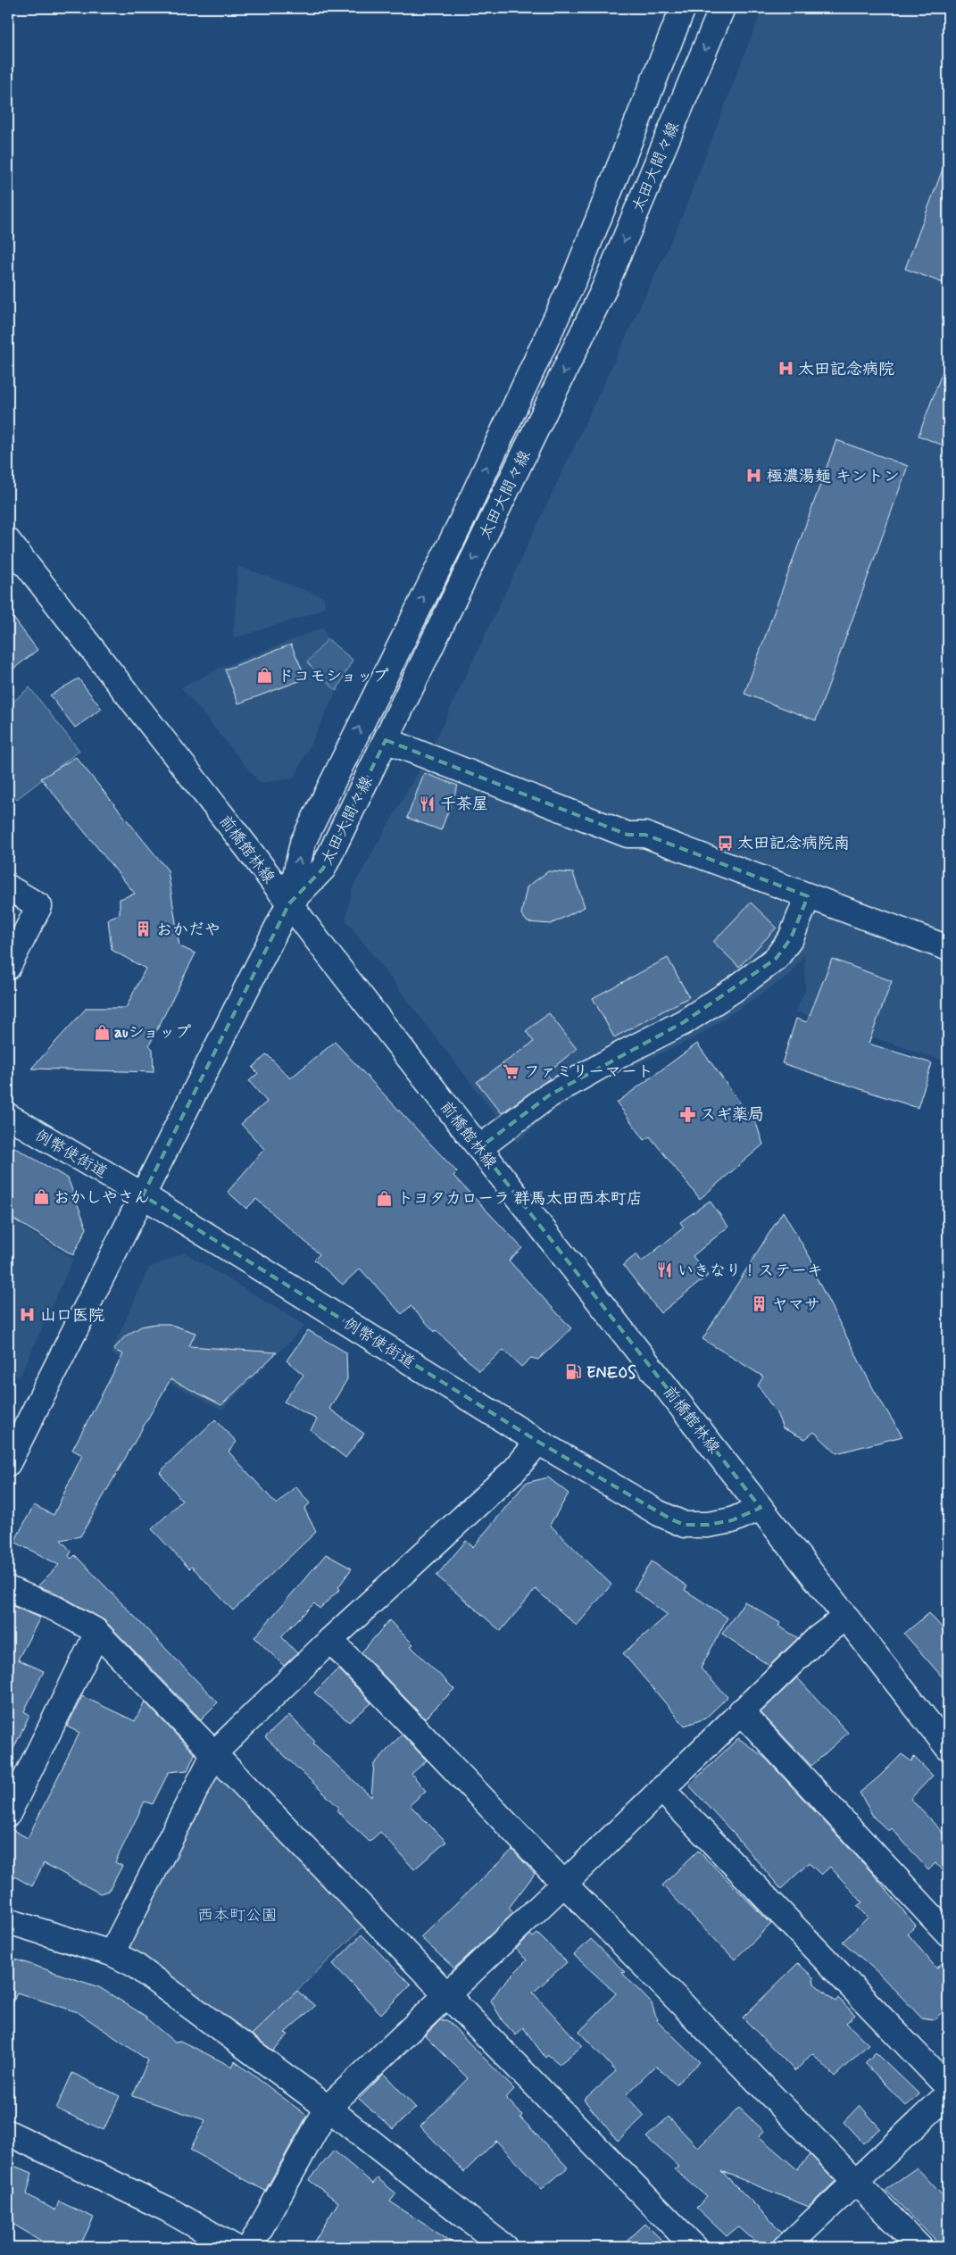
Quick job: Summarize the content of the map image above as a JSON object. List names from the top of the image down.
{
  "streets": {
    "street": ["太田大間々線", "前橋館林線", "例幣使街道"]
  },
  "crossings": [
    ["太田大間々線", "前橋館林線"],
    ["前橋館林線", "例幣使街道"]
  ],
  "parks": ["西本町公園"],
  "places": {
    "hospital": ["太田記念病院", "極濃湯麺 キントン", "山口医院"],
    "shop": [
      "ドコモショップ",
      "auショップ",
      "おかしやさん",
      "トヨタカローラ 群馬太田西本町店"
    ],
    "restaurant": ["千茶屋", "いきなり！ステーキ"],
    "bus stop": ["太田記念病院南"],
    "building": ["おかだや", "ヤマサ"],
    "supermarket": ["ファミリーマート"],
    "pharmacy": ["スギ薬局"],
    "fuel station": ["ENEOS"]
  }
}
